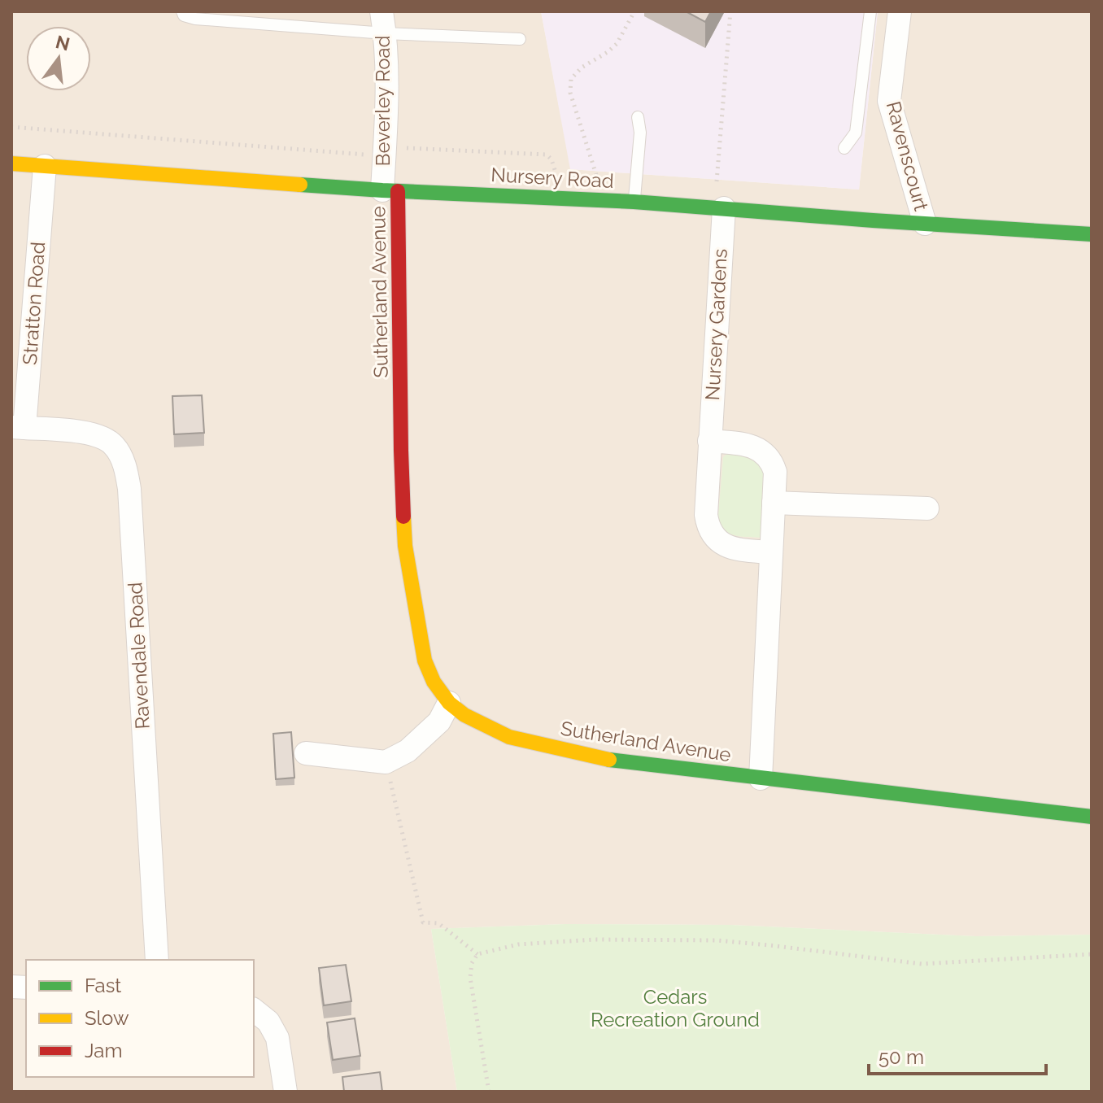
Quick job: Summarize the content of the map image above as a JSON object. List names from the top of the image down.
{
  "streets": {
    "street": [
      "Beverley Road",
      "Ravenscourt",
      "Nursery Road",
      "Sutherland Avenue",
      "Stratton Road",
      "Nursery Gardens",
      "Ravendale Road"
    ]
  },
  "crossings": [
    ["Beverley Road", "Nursery Road"],
    ["Beverley Road", "Sutherland Avenue"],
    ["Ravenscourt", "Nursery Road"],
    ["Nursery Road", "Sutherland Avenue"],
    ["Nursery Road", "Stratton Road"],
    ["Nursery Road", "Nursery Gardens"],
    ["Stratton Road", "Ravendale Road"]
  ],
  "parks": ["Cedars Recreation Ground"],
  "legend": ["Fast", "Slow", "Jam"],
  "scale_bar": "50 m",
  "north": "top"
}
